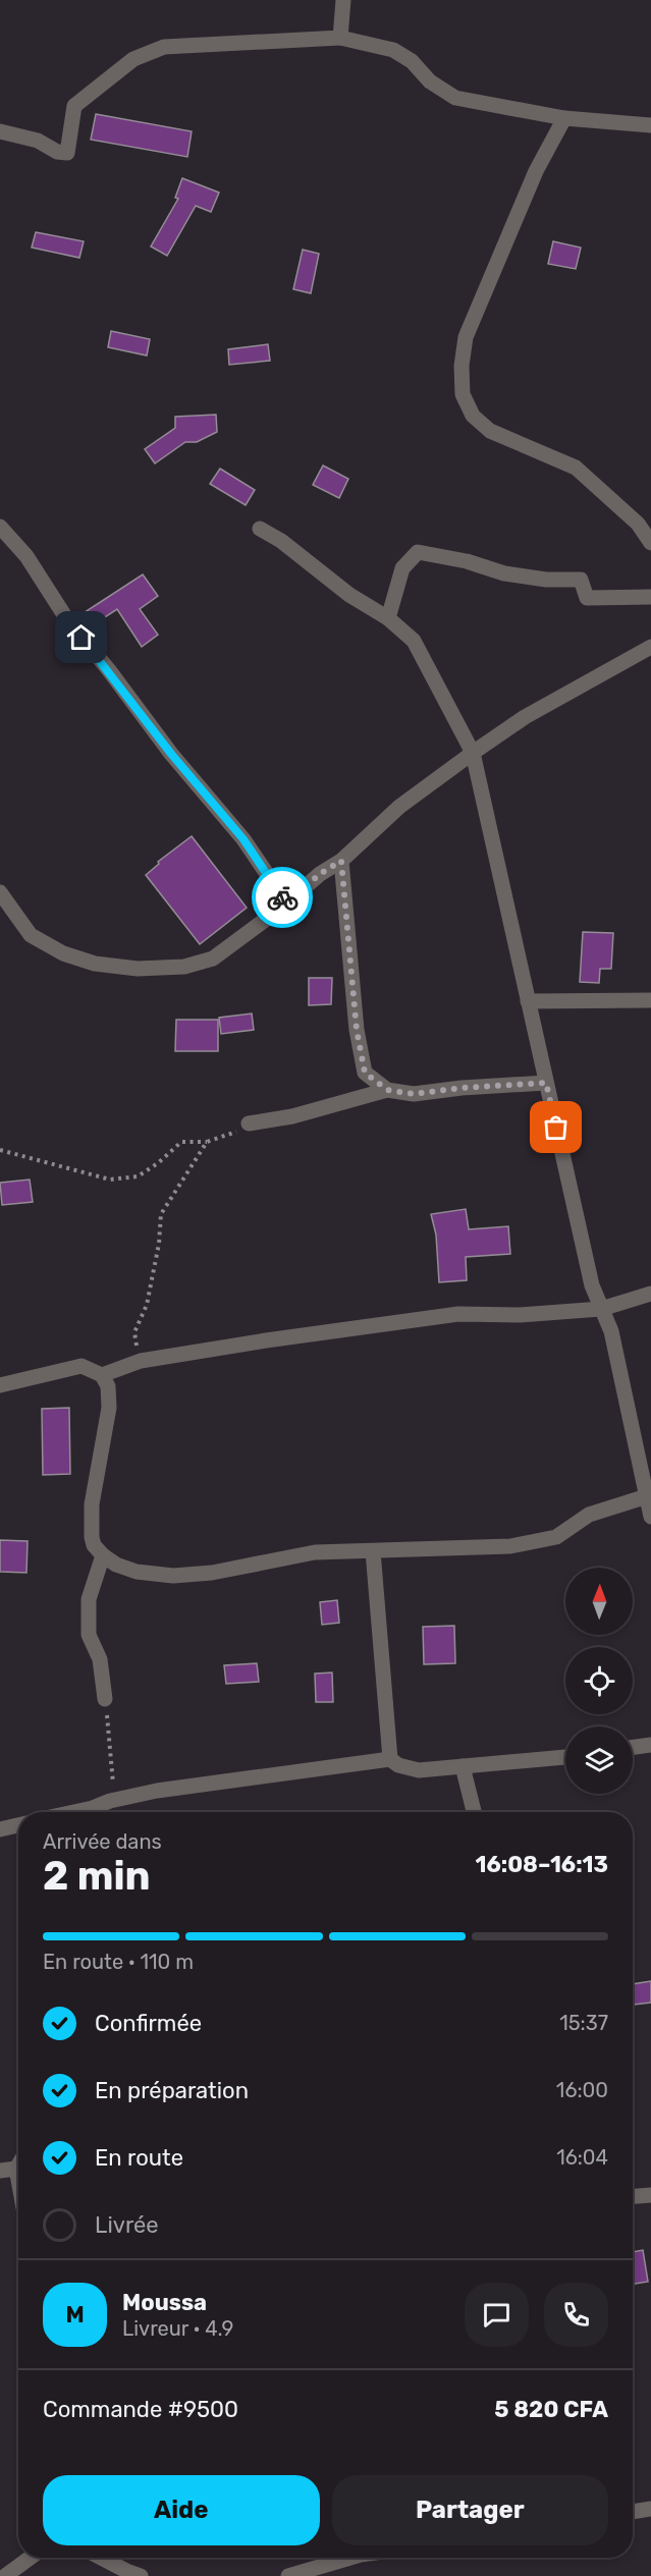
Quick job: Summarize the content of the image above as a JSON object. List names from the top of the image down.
{
  "north": "top",
  "page": {
    "heading": ["2 min", "Arrivée dans", "16:08–16:13"],
    "panel": [
      "Moussa",
      "Livreur · 4.9",
      "Commande #9500",
      "5 820 CFA"
    ],
    "bar": "En route · 110 m",
    "list": [
      ["Confirmée", "15:37"],
      ["En préparation", "16:00"],
      ["En route", "16:04"],
      "Livrée"
    ],
    "round": "M",
    "buttons": ["Aide", "Partager"]
  }
}
